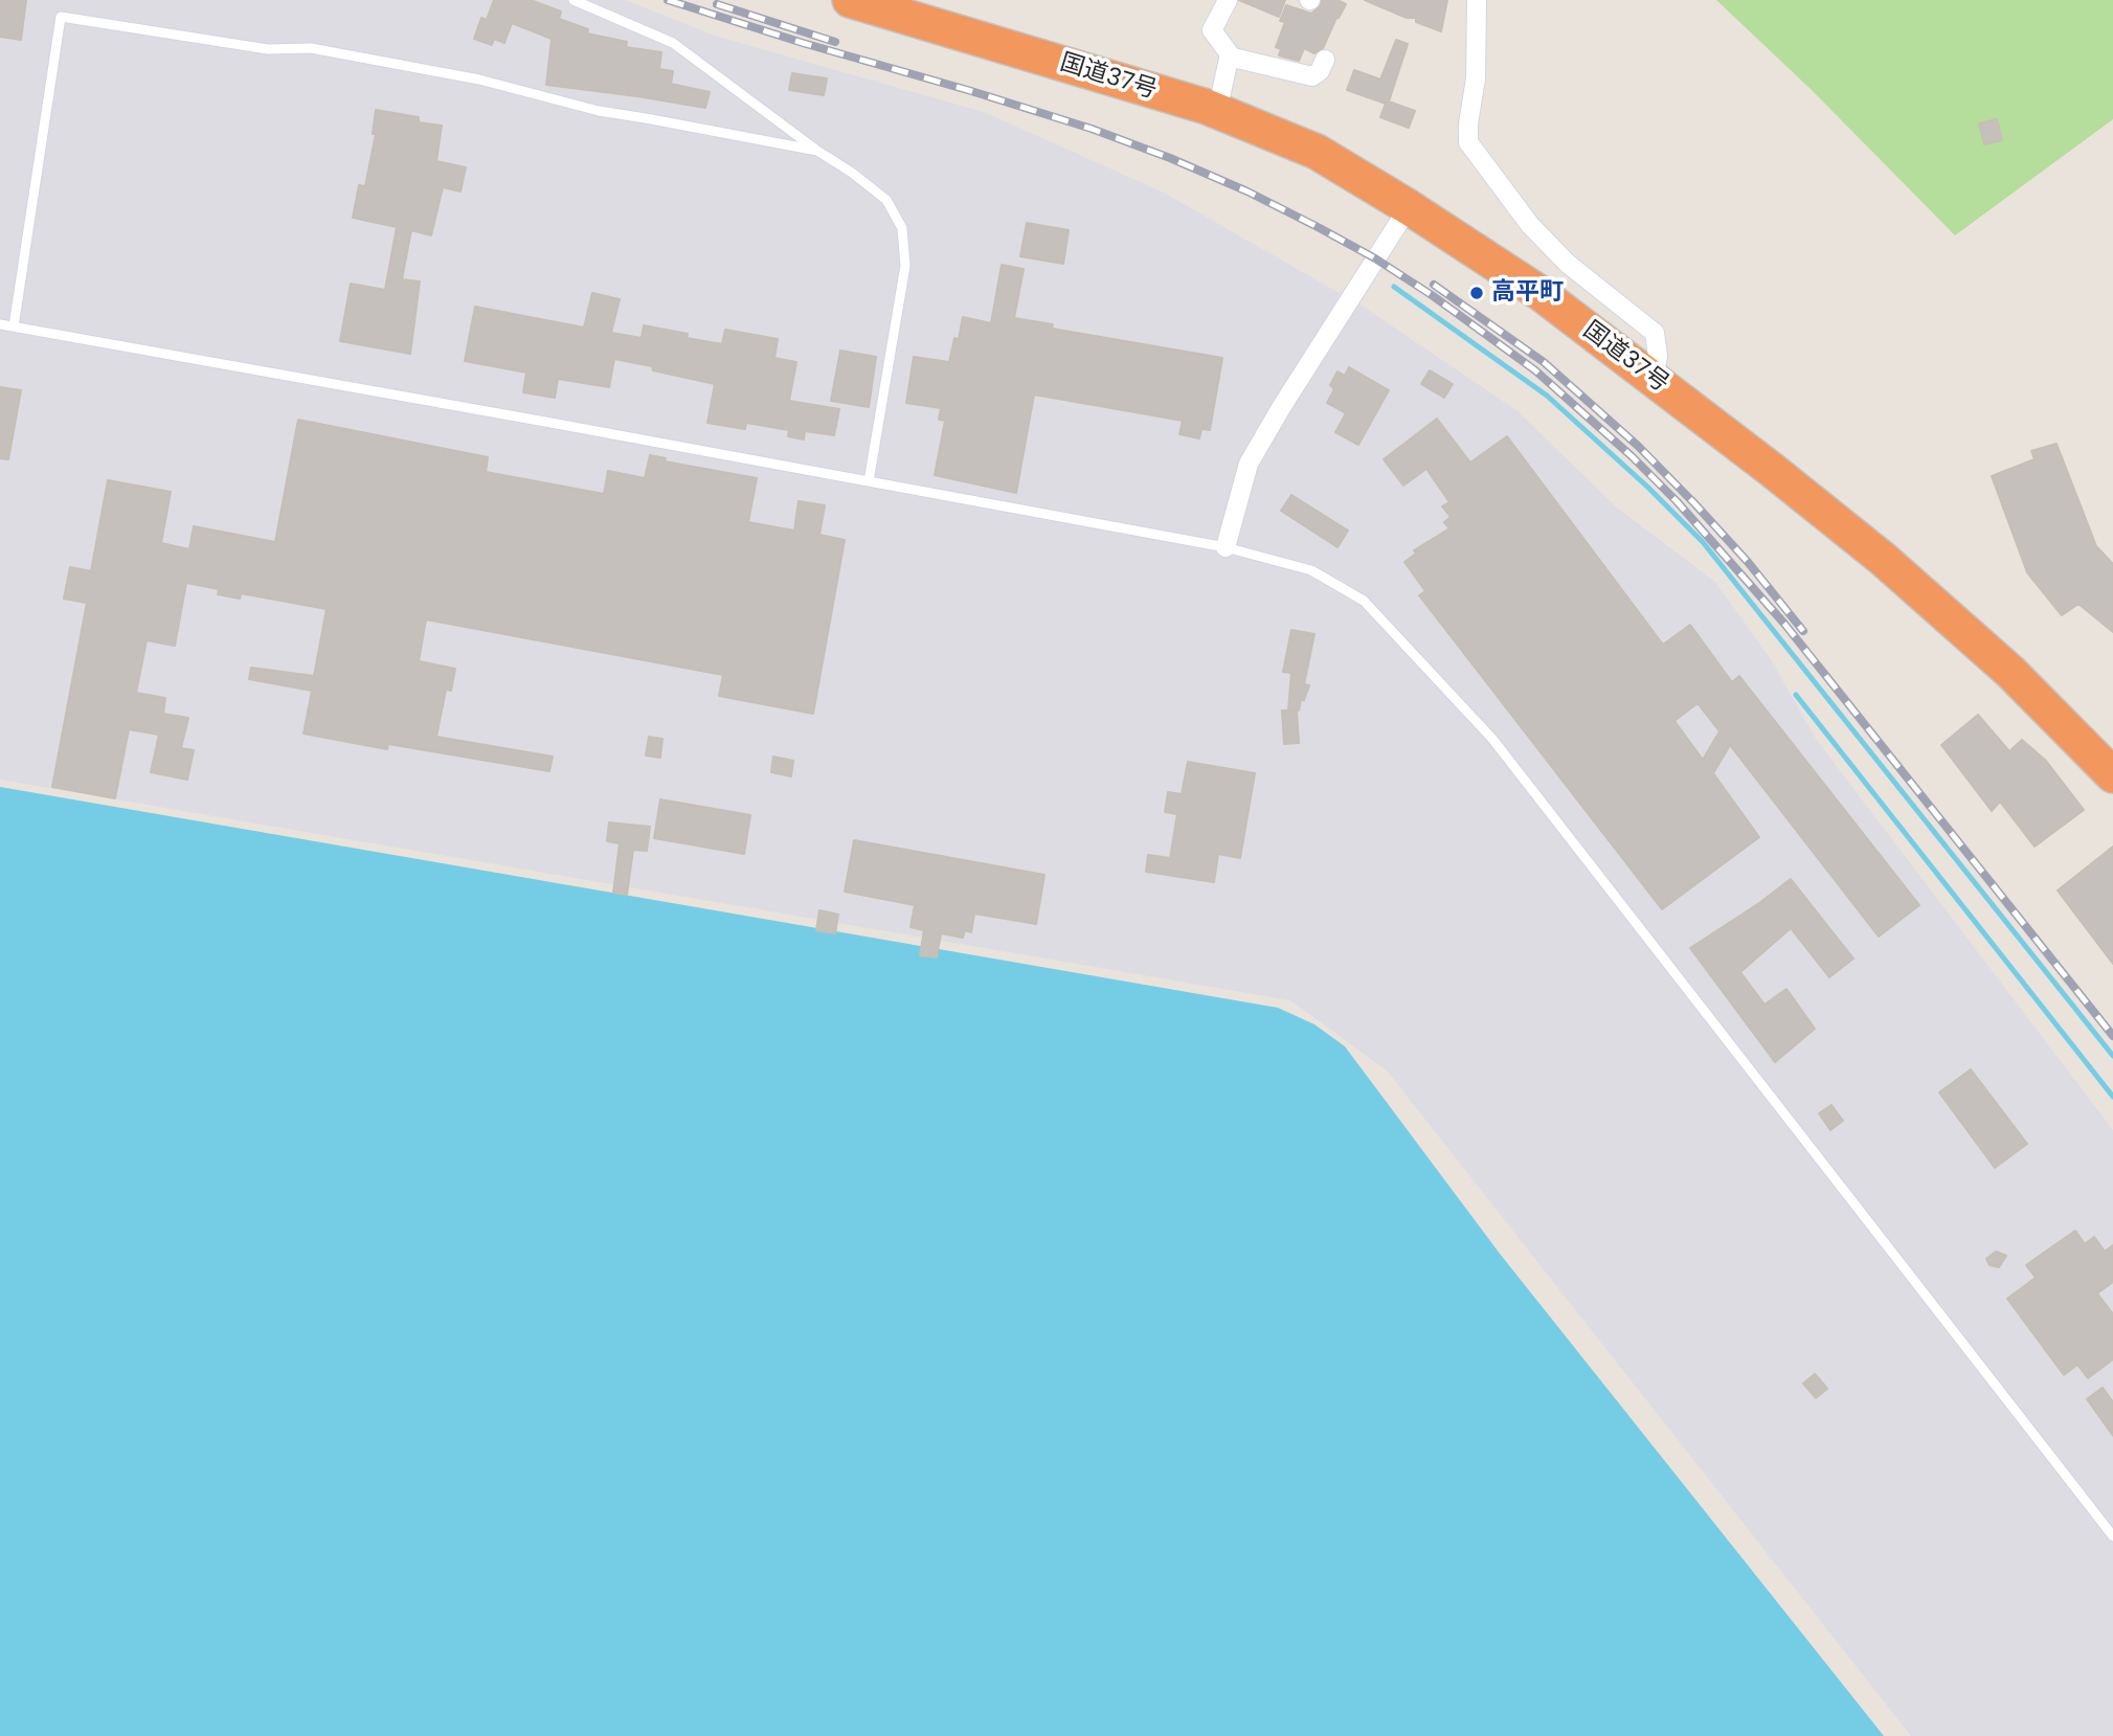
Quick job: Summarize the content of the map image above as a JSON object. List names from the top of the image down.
{
  "streets": {
    "highway": ["国道37号"]
  },
  "places": ["高平町"]
}
